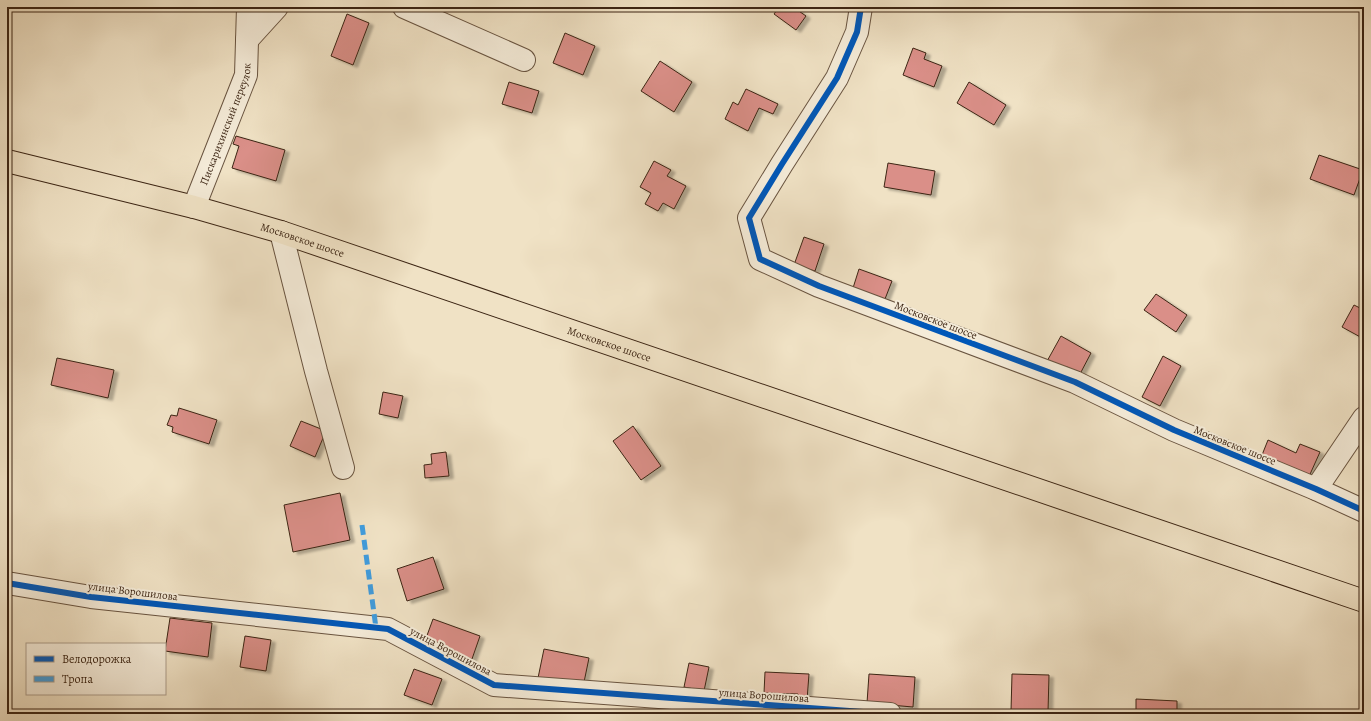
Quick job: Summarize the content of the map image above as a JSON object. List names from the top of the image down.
{
  "streets": {
    "main road": ["Московское шоссе"],
    "street": ["Пискарихинский переулок", "улица Ворошилова"]
  },
  "crossings": [
    ["Пискарихинский переулок", "Московское шоссе"]
  ],
  "legend": ["Велодорожка", "Тропа"]
}
